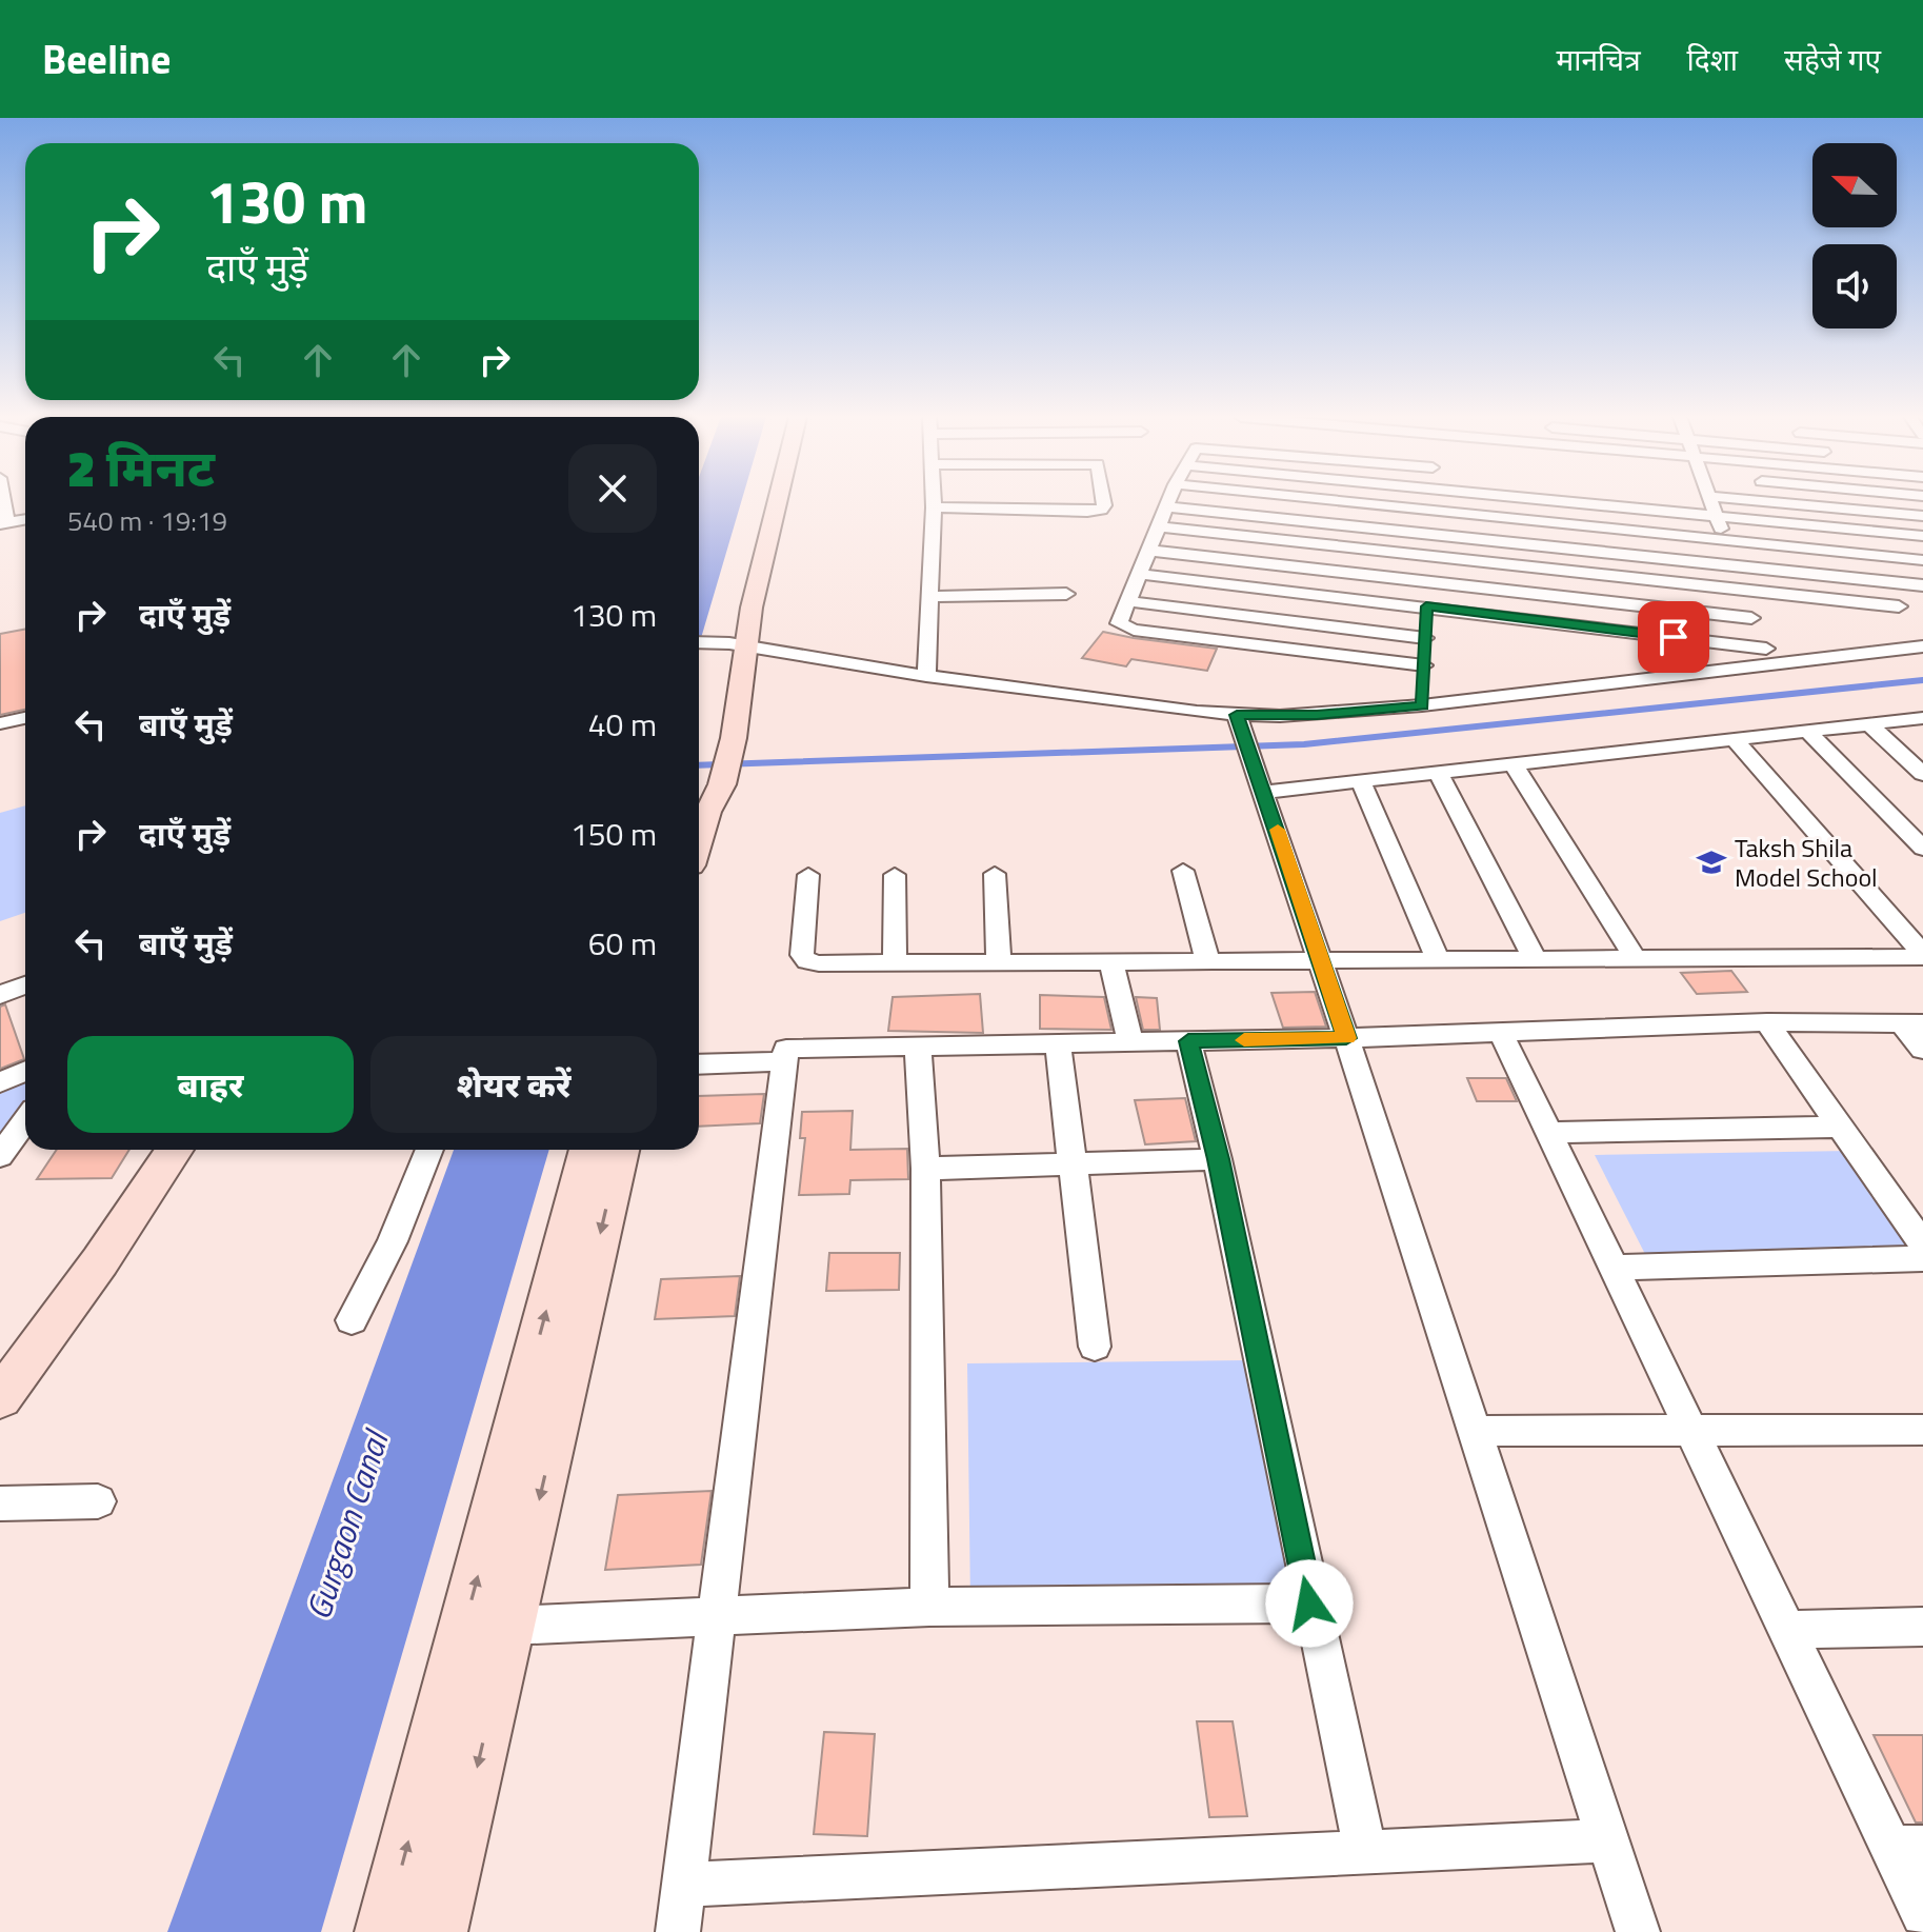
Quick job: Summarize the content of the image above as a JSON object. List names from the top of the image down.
{
  "water": ["Gurgaon Canal"],
  "places": {
    "school or university": ["Taksh Shila Model School"]
  },
  "north": "left",
  "page": {
    "header": "Beeline",
    "nav": ["मानचित्र", "दिशा", "सहेजे गए"],
    "turn": ["130 m", "दाएँ मुड़ें"],
    "heading": ["2 मिनट", "540 m · 19:19"],
    "list": [
      {
        "name": "दाएँ मुड़ें",
        "value": "130 m"
      },
      {
        "name": "बाएँ मुड़ें",
        "value": "40 m"
      },
      {
        "name": "दाएँ मुड़ें",
        "value": "150 m"
      },
      {
        "name": "बाएँ मुड़ें",
        "value": "60 m"
      }
    ],
    "buttons": ["बाहर", "शेयर करें"]
  }
}
